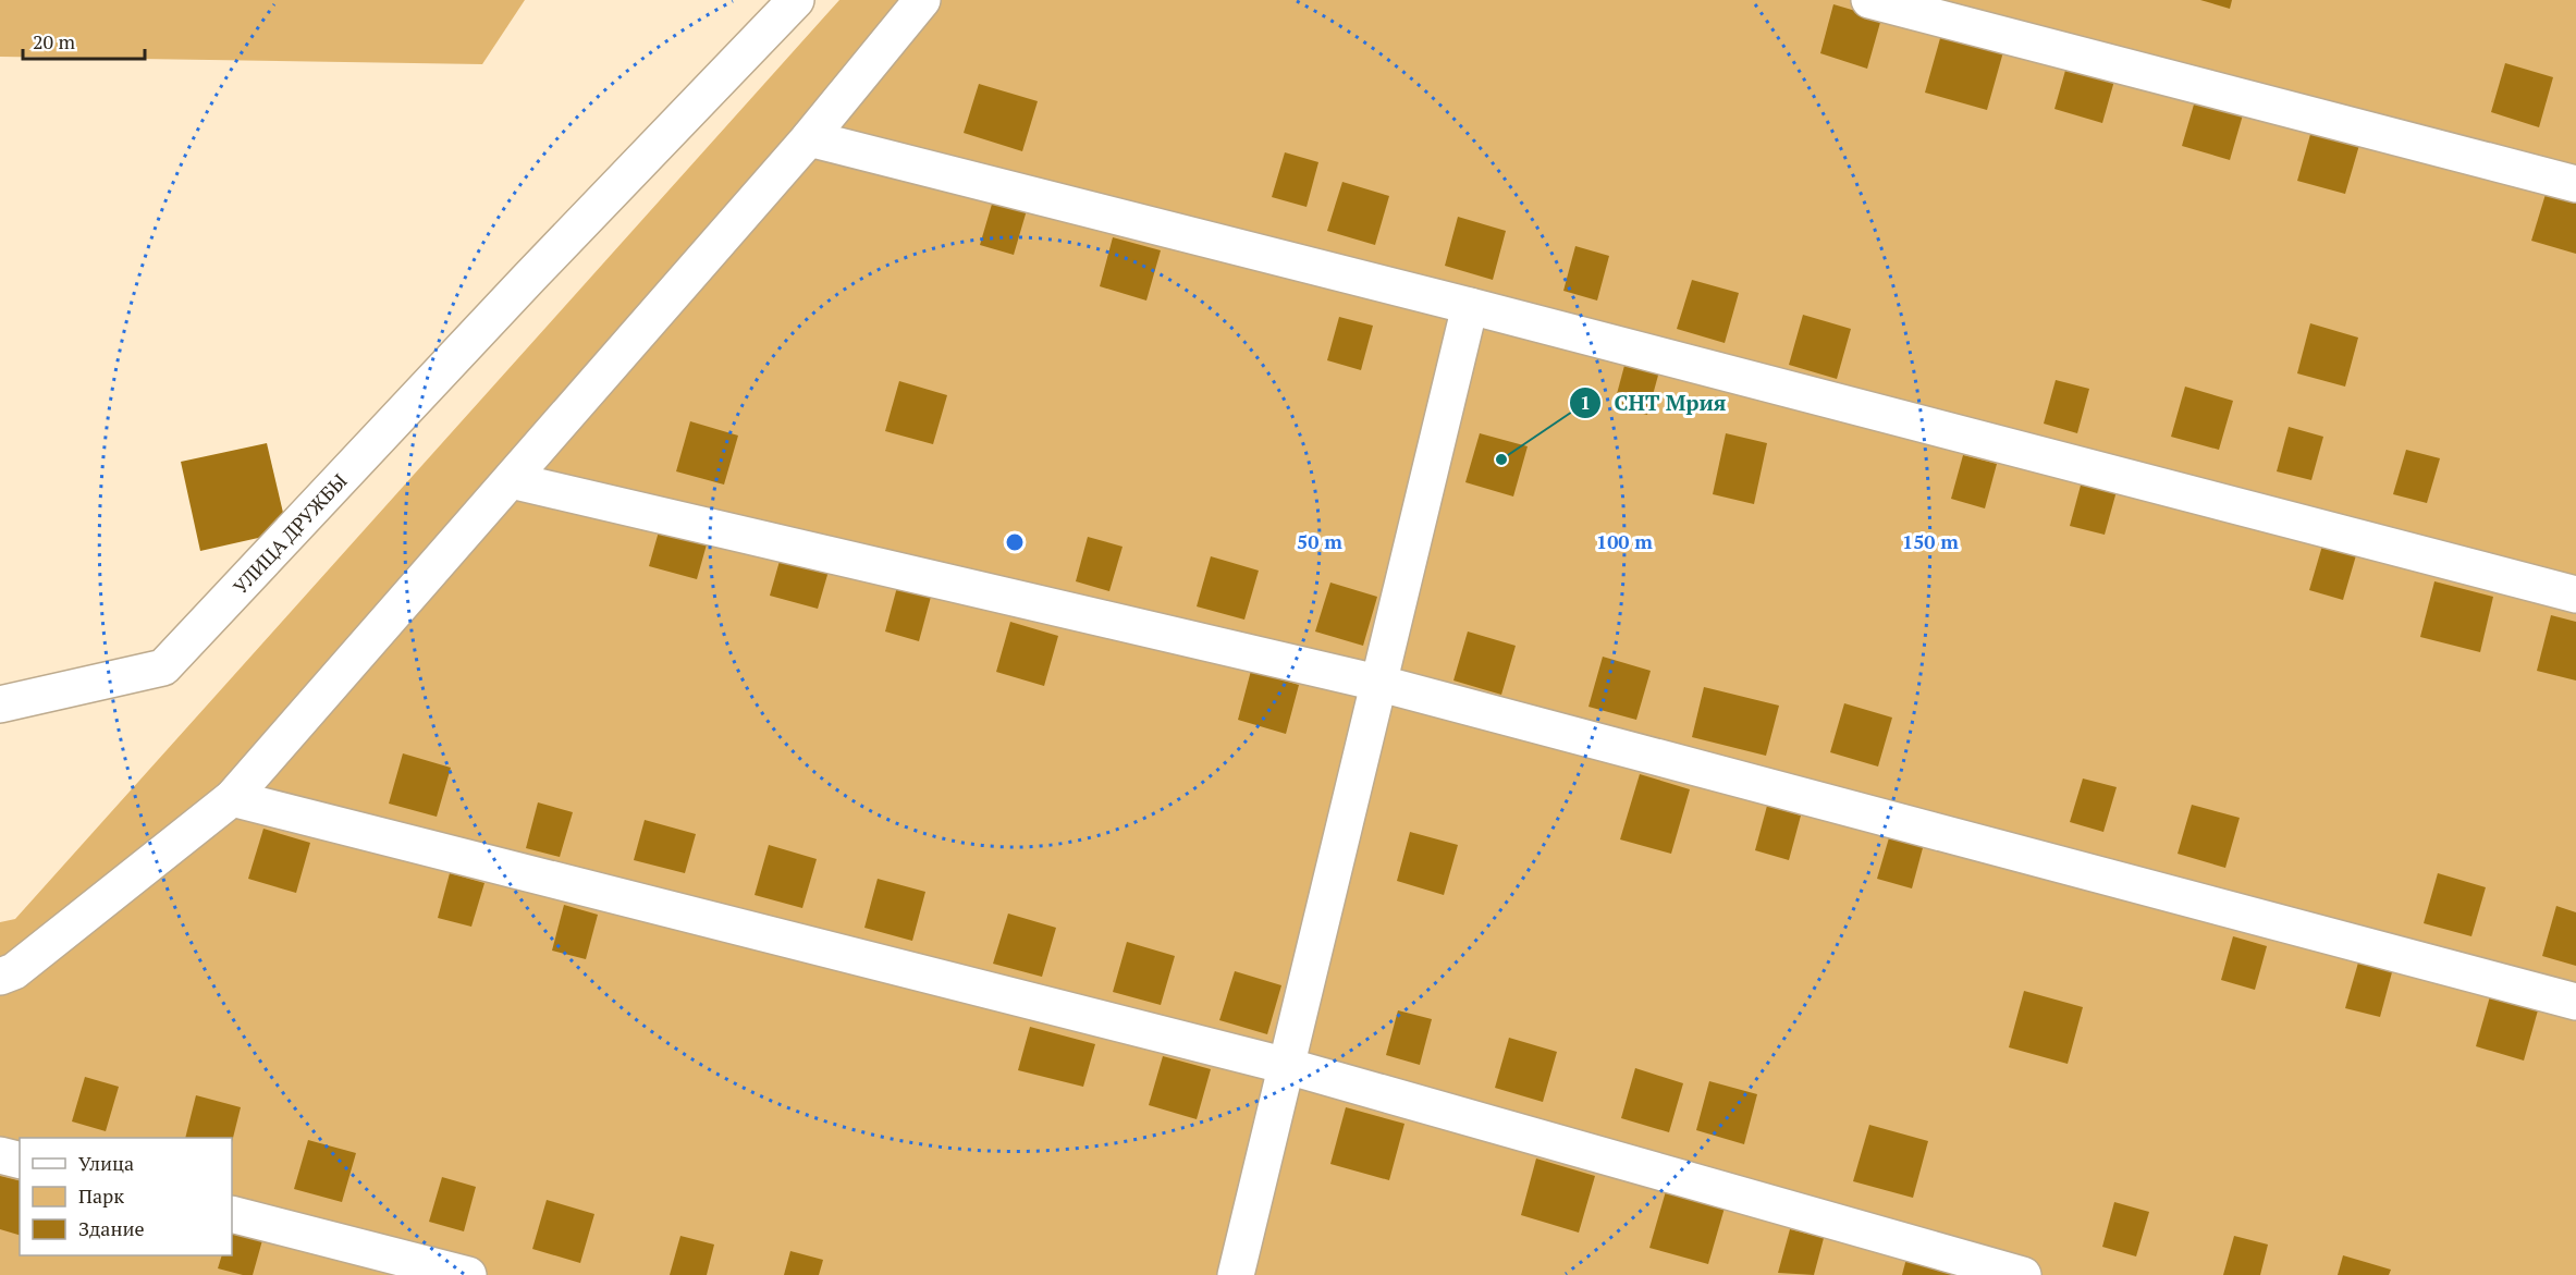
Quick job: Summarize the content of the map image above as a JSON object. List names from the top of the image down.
{
  "streets": {
    "street": ["УЛИЦА ДРУЖБЫ"]
  },
  "places": ["СНТ Мрия"],
  "legend": ["Улица", "Парк", "Здание"],
  "scale_bar": "20 m",
  "rings": ["50 m", "100 m", "150 m"]
}
